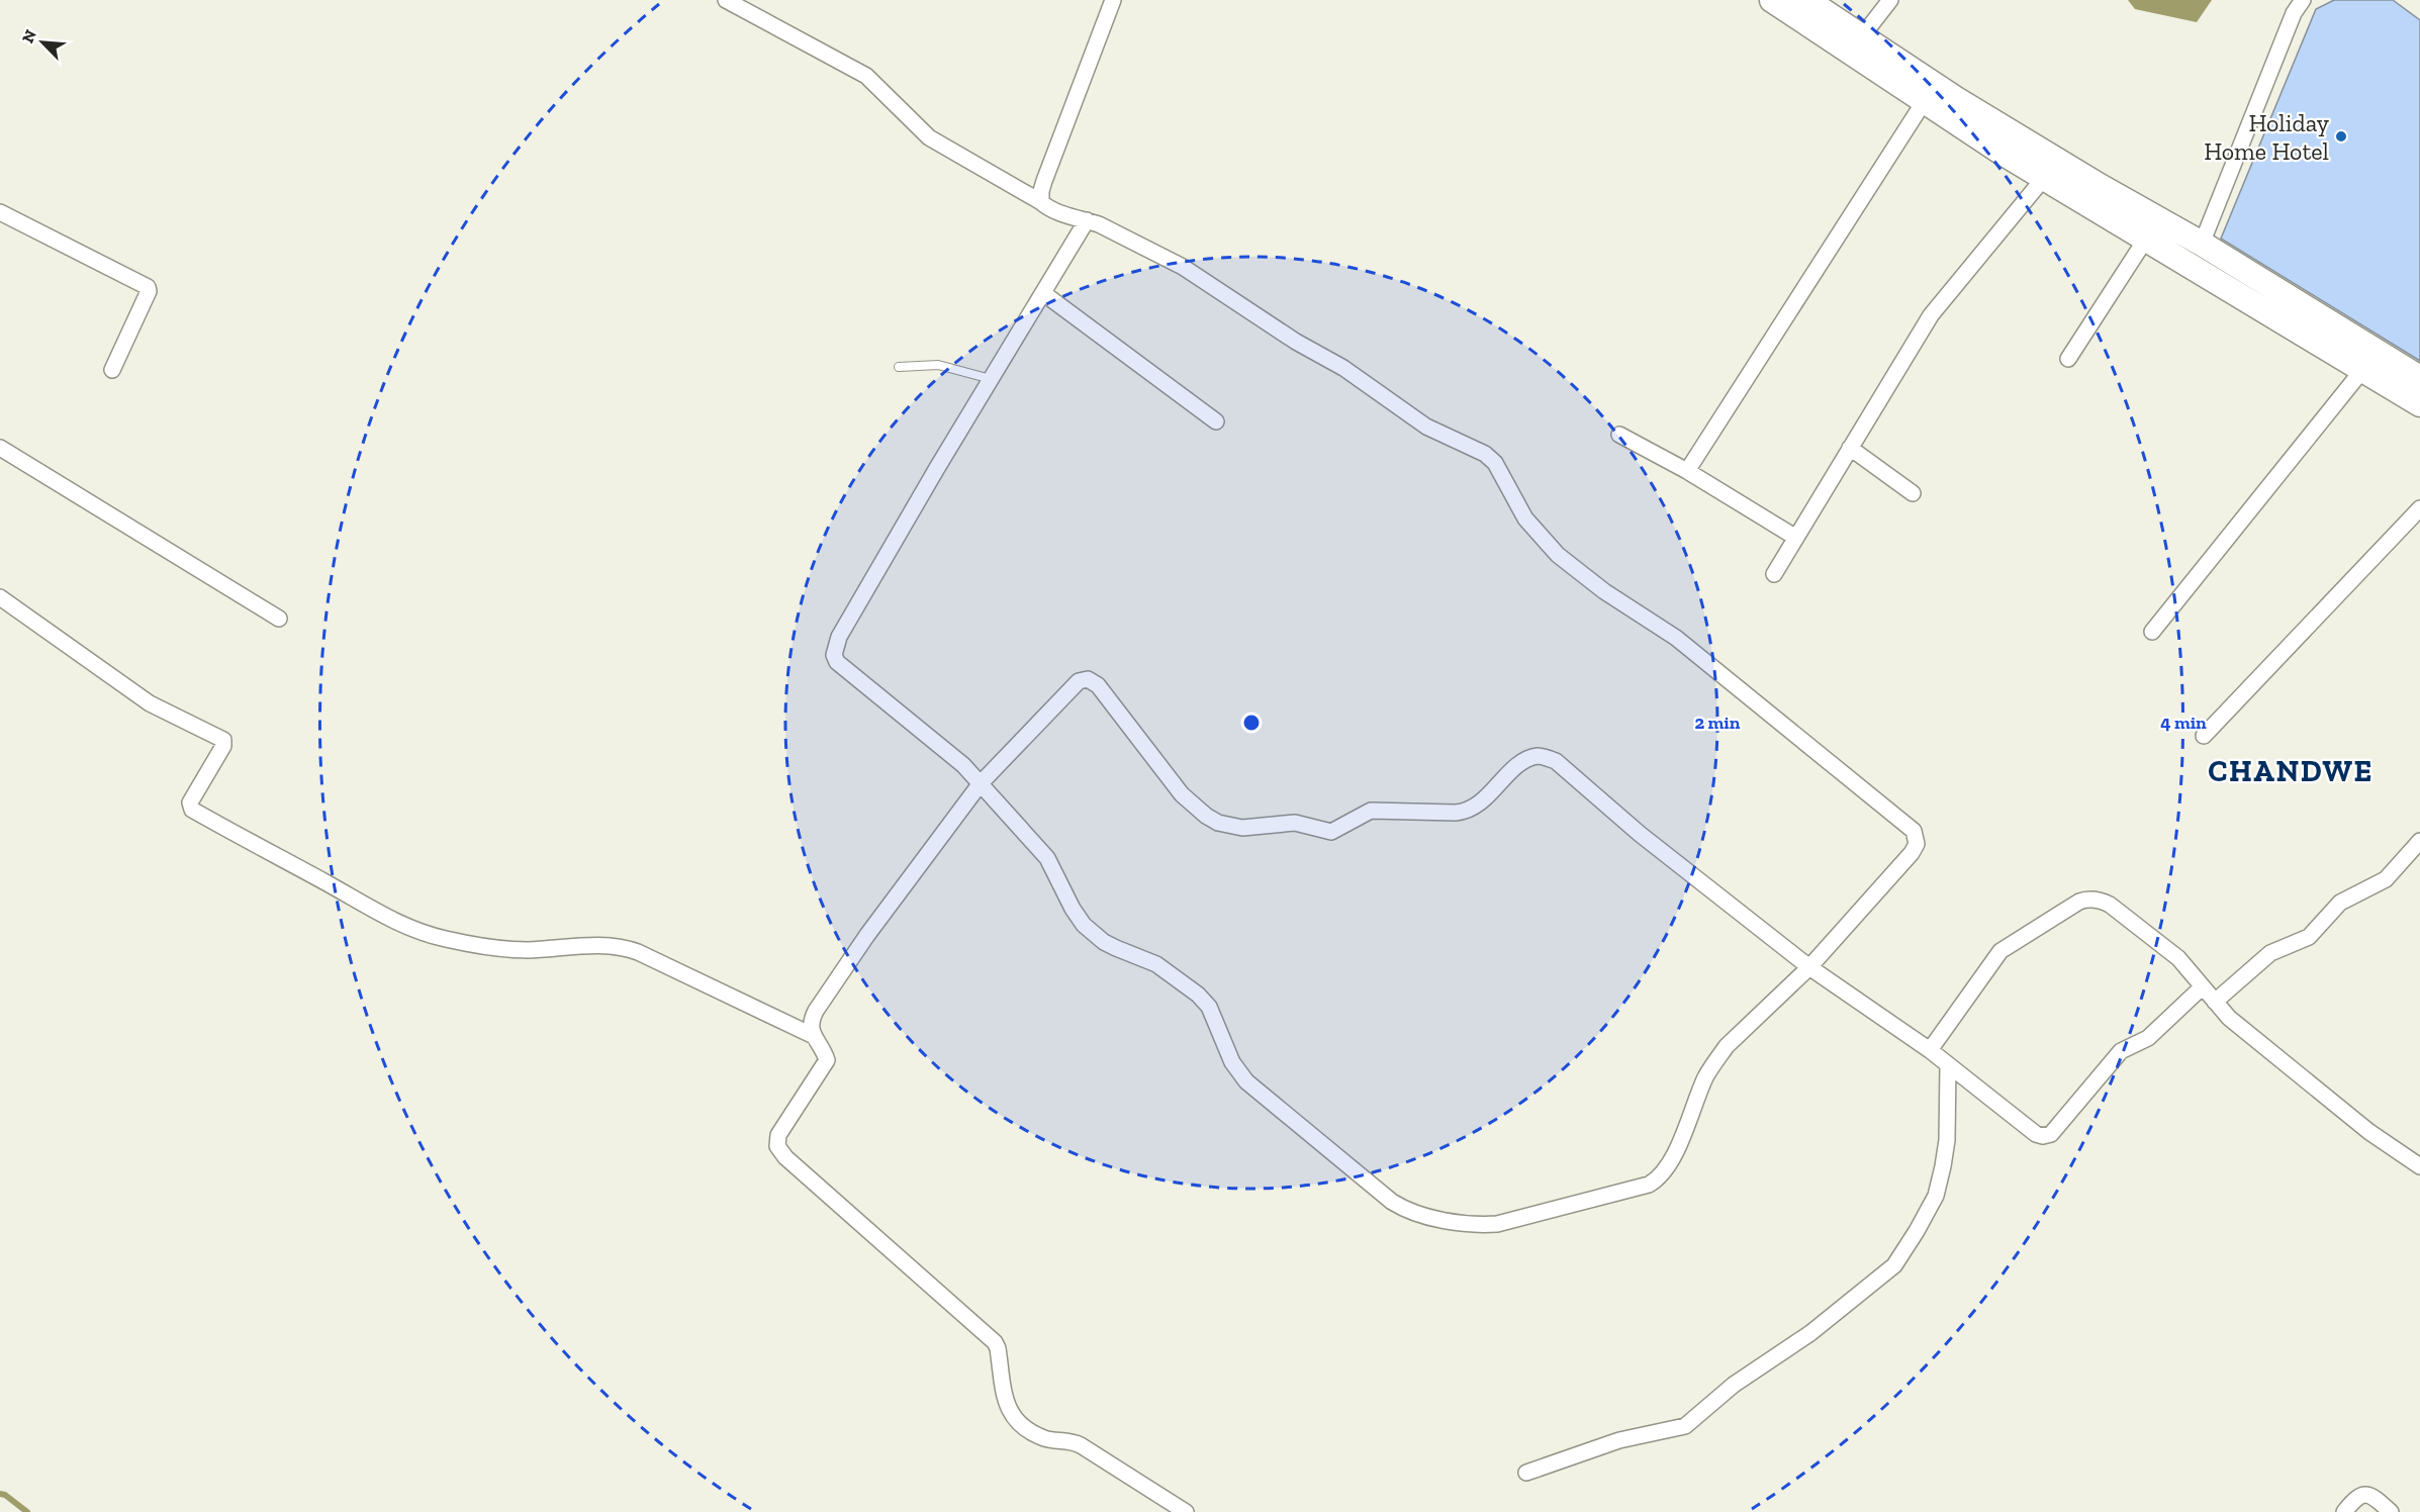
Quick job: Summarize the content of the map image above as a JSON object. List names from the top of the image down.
{
  "districts": ["CHANDWE"],
  "places": ["Holiday Home Hotel"],
  "north": "top left",
  "rings": ["2 min", "4 min"]
}
